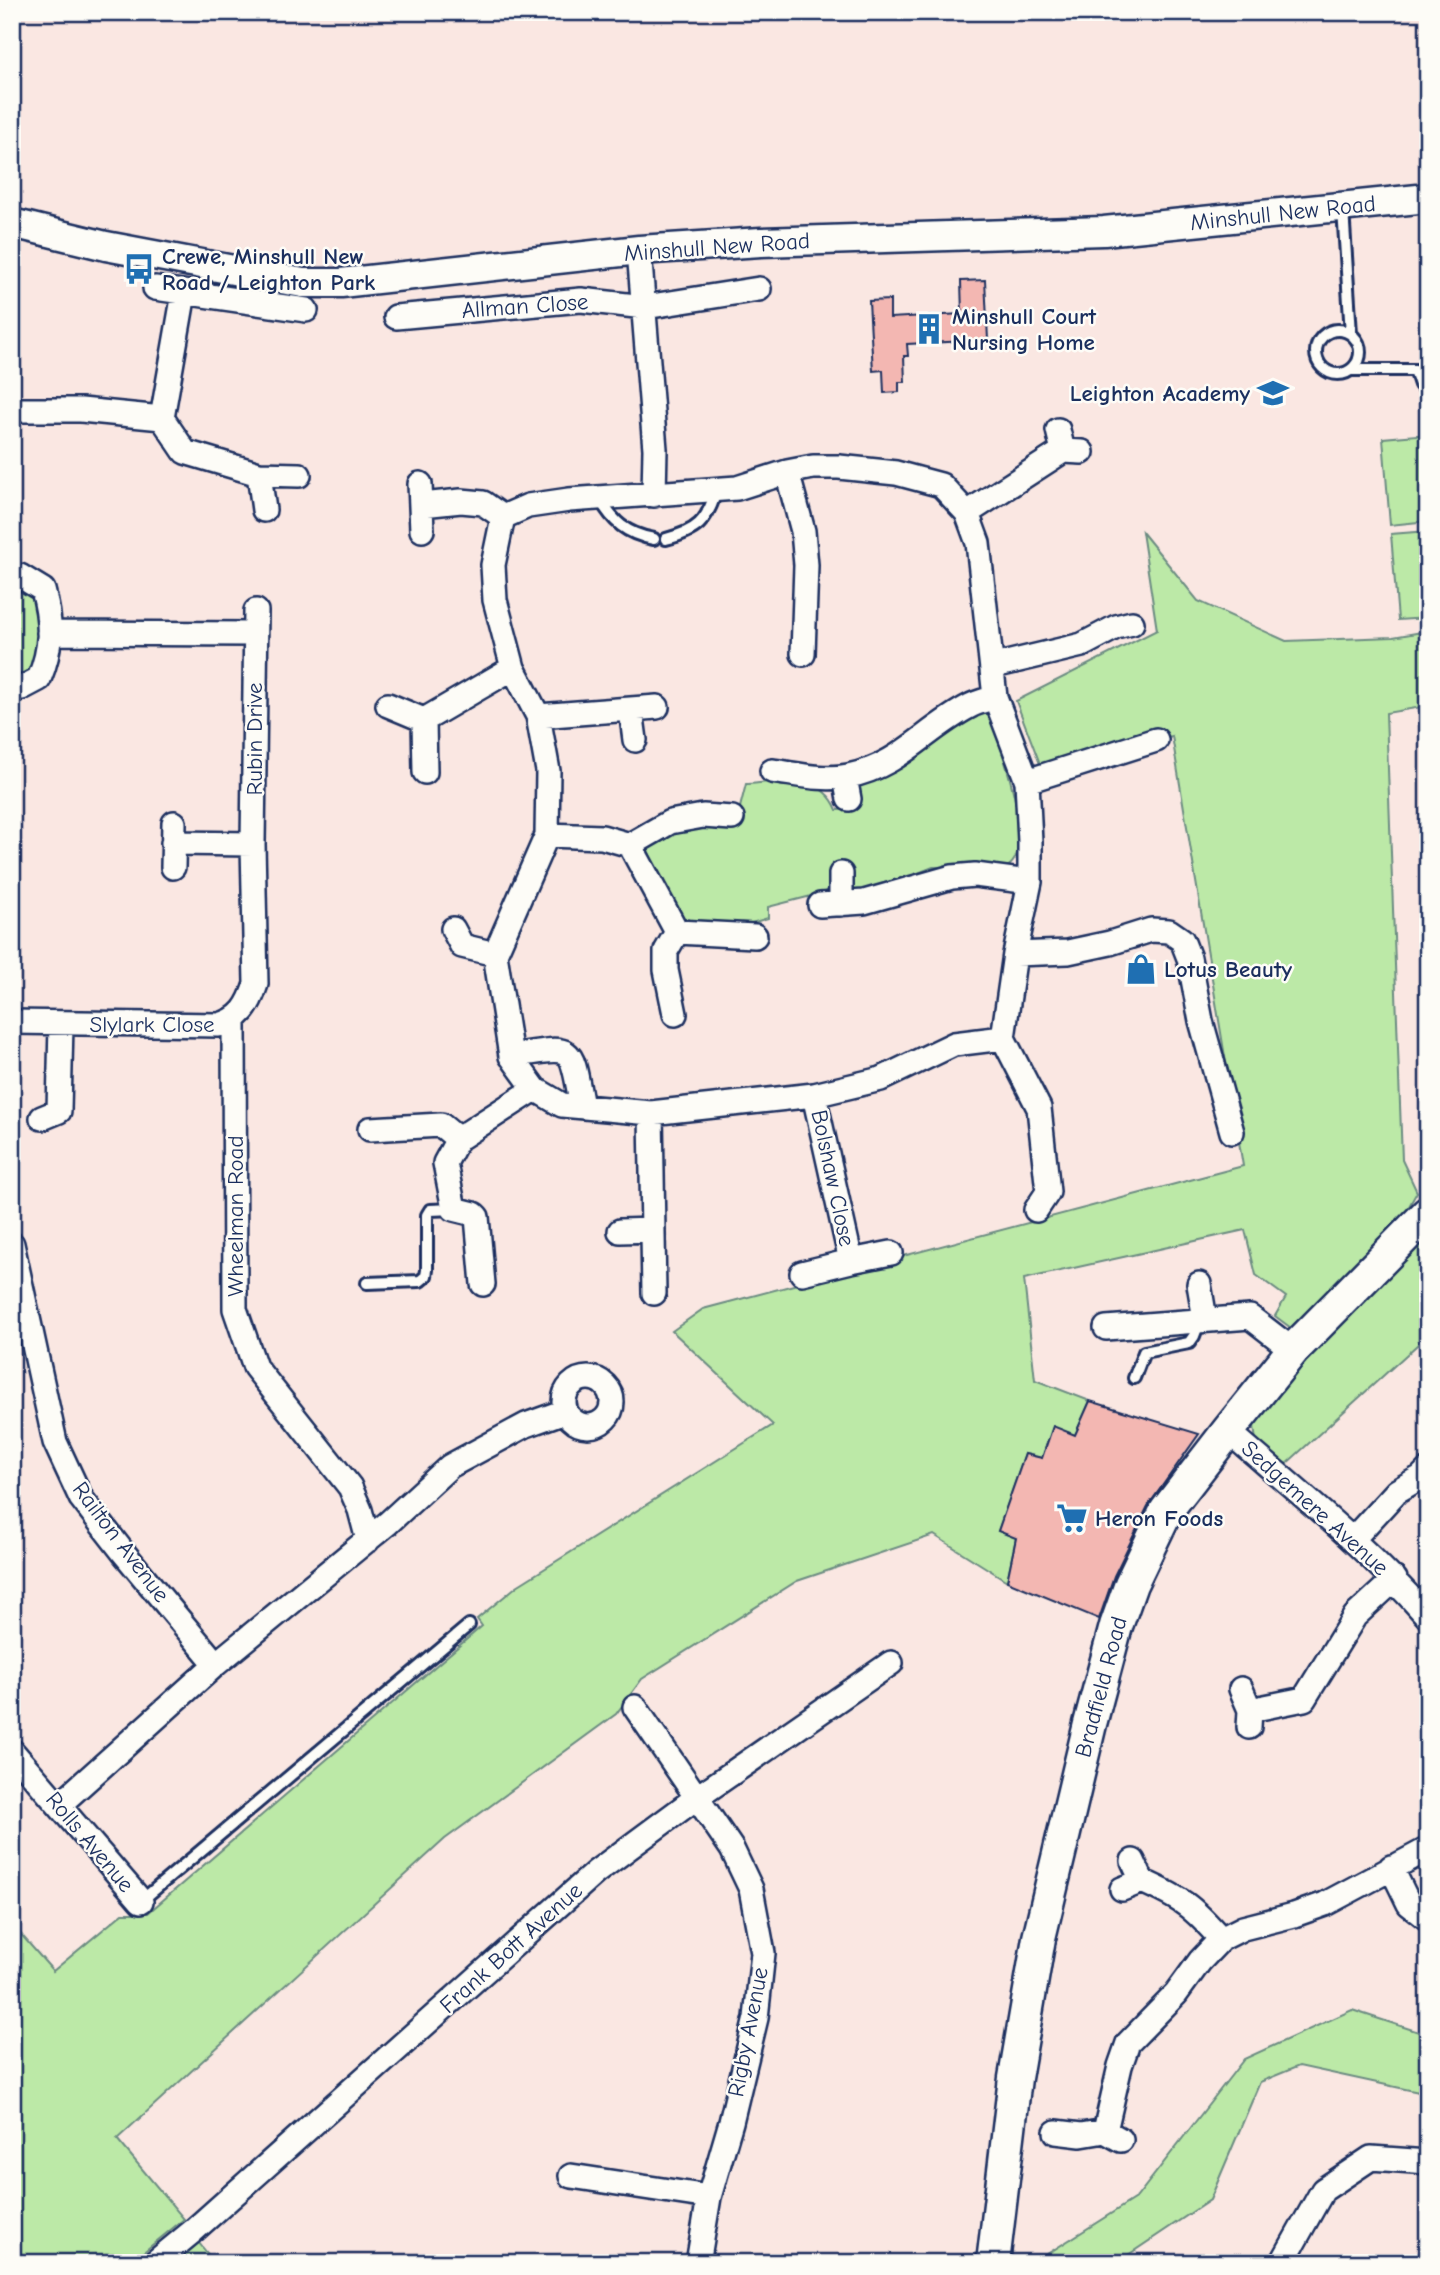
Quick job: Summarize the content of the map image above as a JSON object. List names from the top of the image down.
{
  "streets": {
    "main road": ["Bradfield Road"],
    "street": [
      "Minshull New Road",
      "Allman Close",
      "Rubin Drive",
      "Slylark Close",
      "Bolshaw Close",
      "Wheelman Road",
      "Sedgemere Avenue",
      "Railton Avenue",
      "Rolls Avenue",
      "Frank Bott Avenue",
      "Rigby Avenue"
    ]
  },
  "crossings": [
    ["Rubin Drive", "Slylark Close"],
    ["Slylark Close", "Wheelman Road"],
    ["Sedgemere Avenue", "Bradfield Road"],
    ["Frank Bott Avenue", "Rigby Avenue"]
  ],
  "places": {
    "bus stop": ["Crewe, Minshull New Road / Leighton Park"],
    "building": ["Minshull Court Nursing Home"],
    "school or university": ["Leighton Academy"],
    "shop": ["Lotus Beauty"],
    "supermarket": ["Heron Foods"]
  }
}
